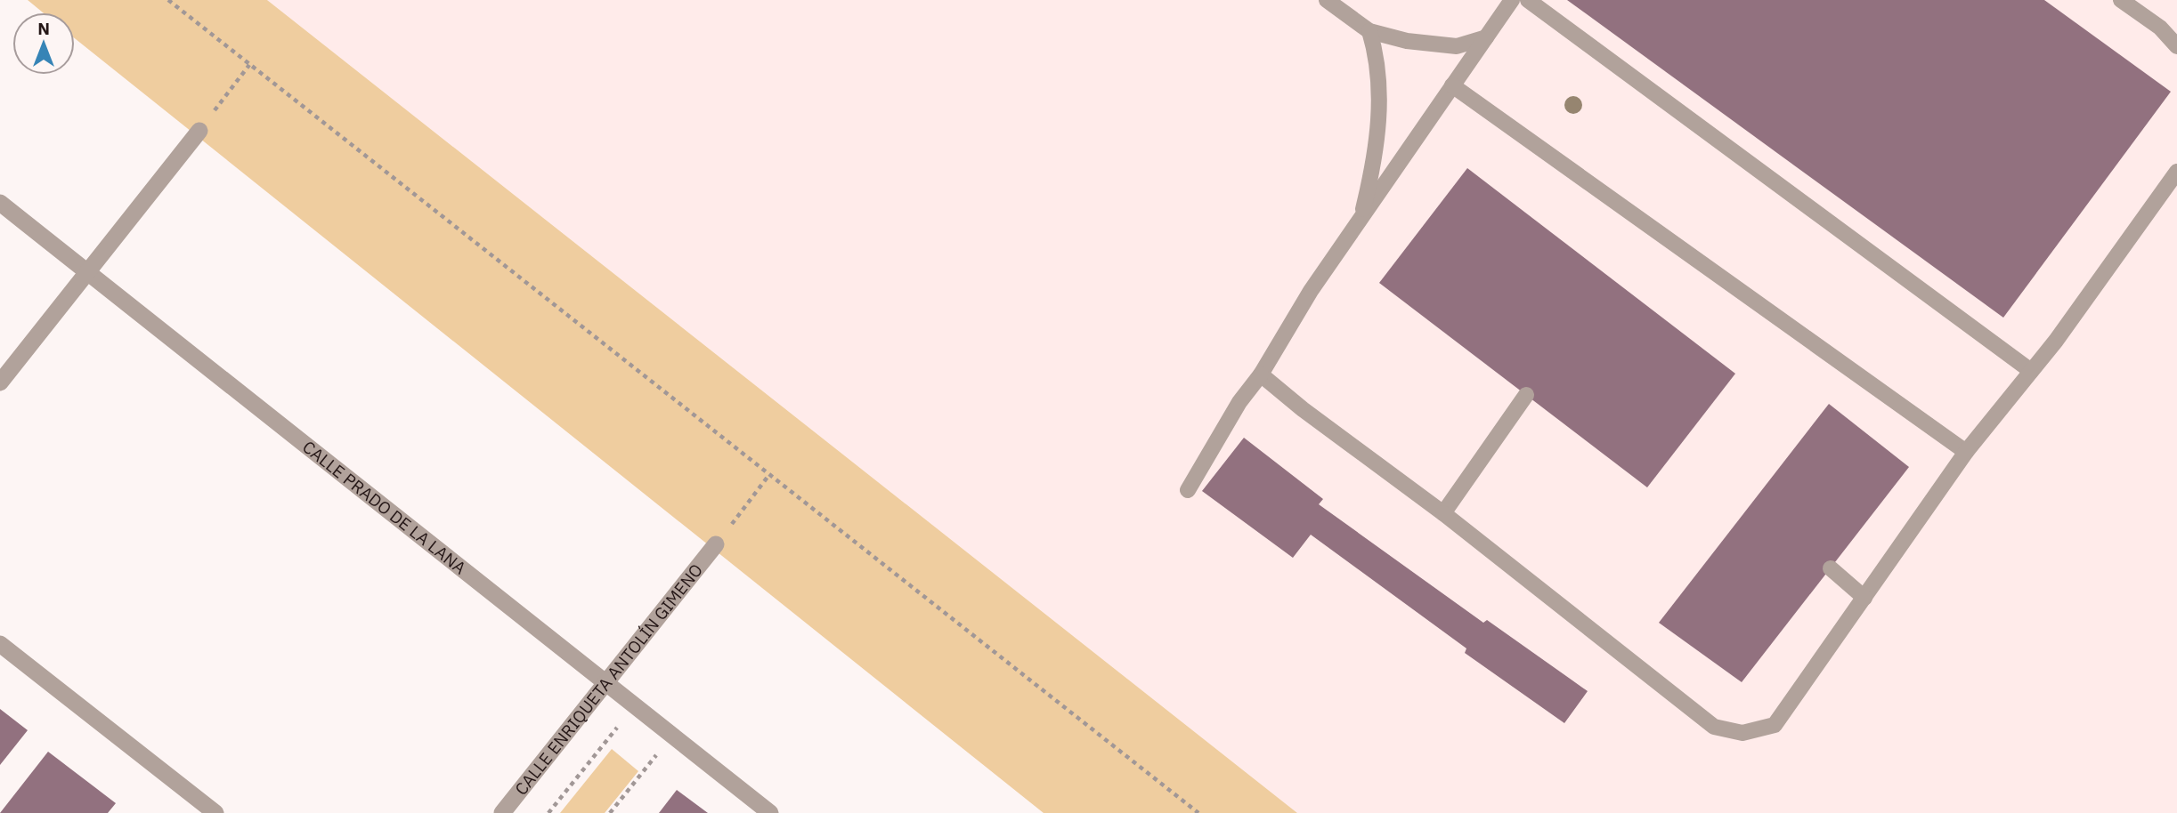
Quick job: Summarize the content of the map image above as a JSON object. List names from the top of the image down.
{
  "streets": {
    "street": ["CALLE PRADO DE LA LANA", "CALLE ENRIQUETA ANTOLÍN GIMENO"]
  },
  "crossings": [
    ["CALLE PRADO DE LA LANA", "CALLE ENRIQUETA ANTOLÍN GIMENO"]
  ],
  "north": "top"
}
